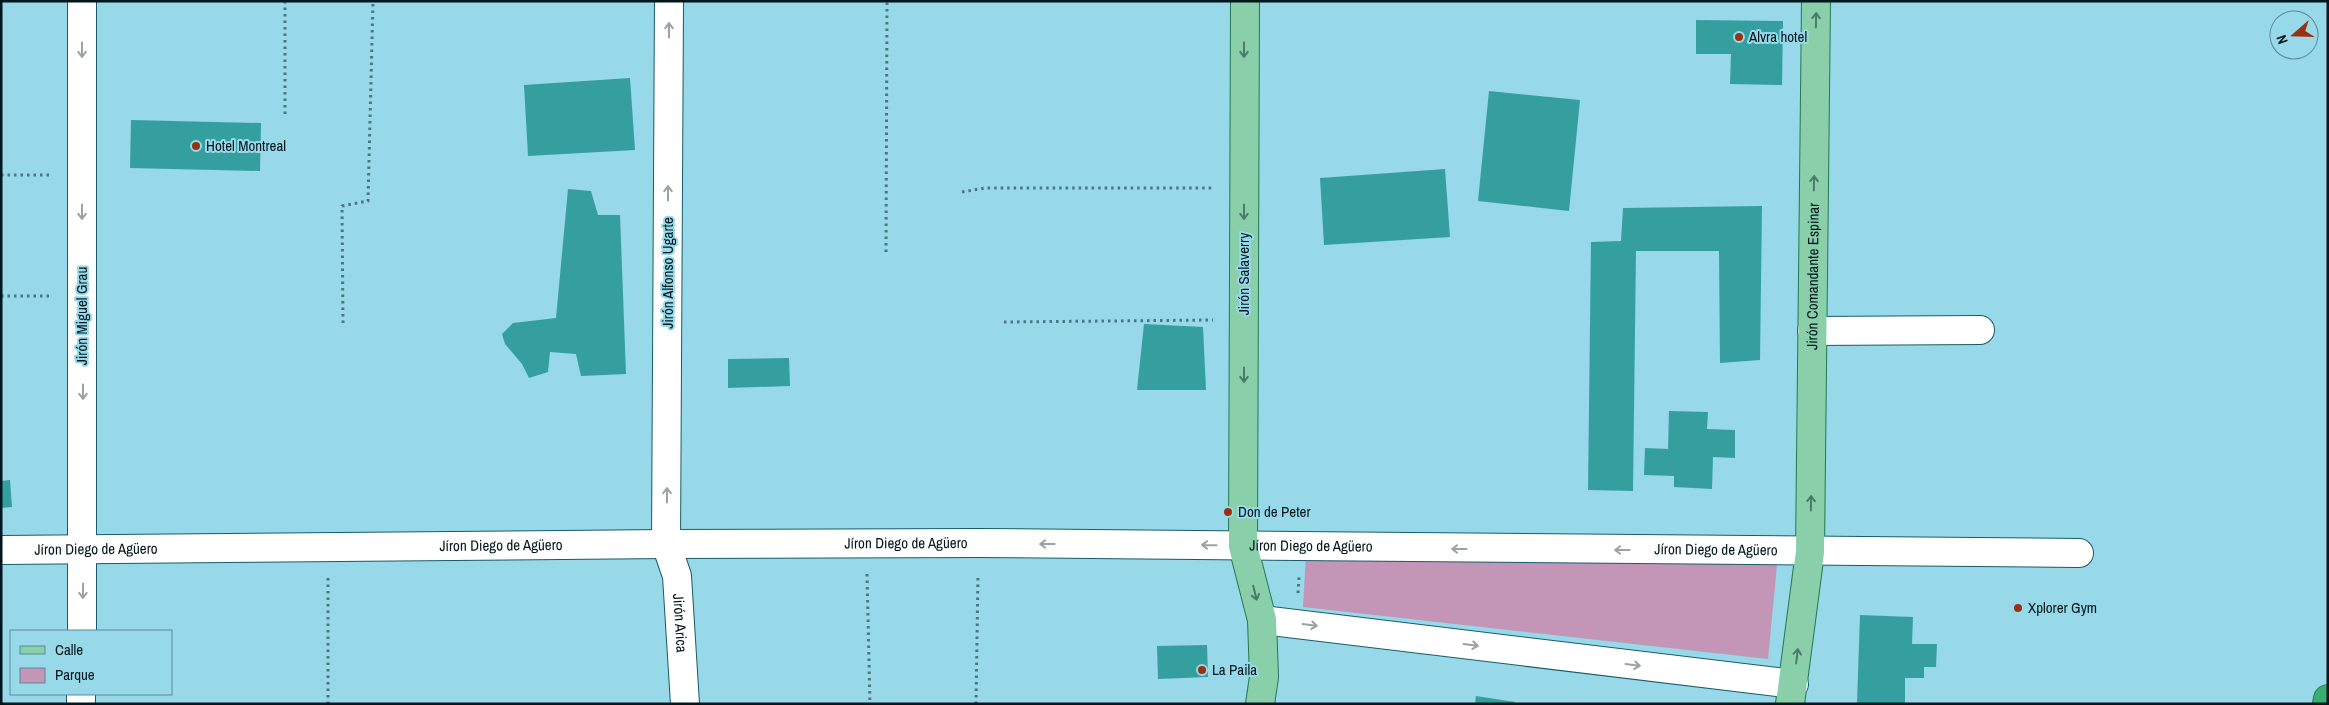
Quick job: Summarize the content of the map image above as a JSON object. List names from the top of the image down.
{
  "streets": {
    "main road": ["Jirón Salaverry", "Jirón Comandante Espinar"],
    "street": [
      "Jirón Alfonso Ugarte",
      "Jirón Miguel Grau",
      "Jíron Diego de Agüero",
      "Jirón Arica"
    ]
  },
  "crossings": [
    ["Jirón Alfonso Ugarte", "Jíron Diego de Agüero"],
    ["Jirón Alfonso Ugarte", "Jirón Arica"],
    ["Jirón Salaverry", "Jíron Diego de Agüero"],
    ["Jirón Comandante Espinar", "Jíron Diego de Agüero"],
    ["Jirón Miguel Grau", "Jíron Diego de Agüero"],
    ["Jíron Diego de Agüero", "Jirón Arica"]
  ],
  "one_way": [
    "Jirón Alfonso Ugarte",
    "Jirón Salaverry",
    "Jirón Comandante Espinar",
    "Jirón Miguel Grau"
  ],
  "places": [
    "Alvra hotel",
    "Hotel Montreal",
    "Don de Peter",
    "Xplorer Gym",
    "La Paila"
  ],
  "legend": ["Calle", "Parque"],
  "north": "left"
}
